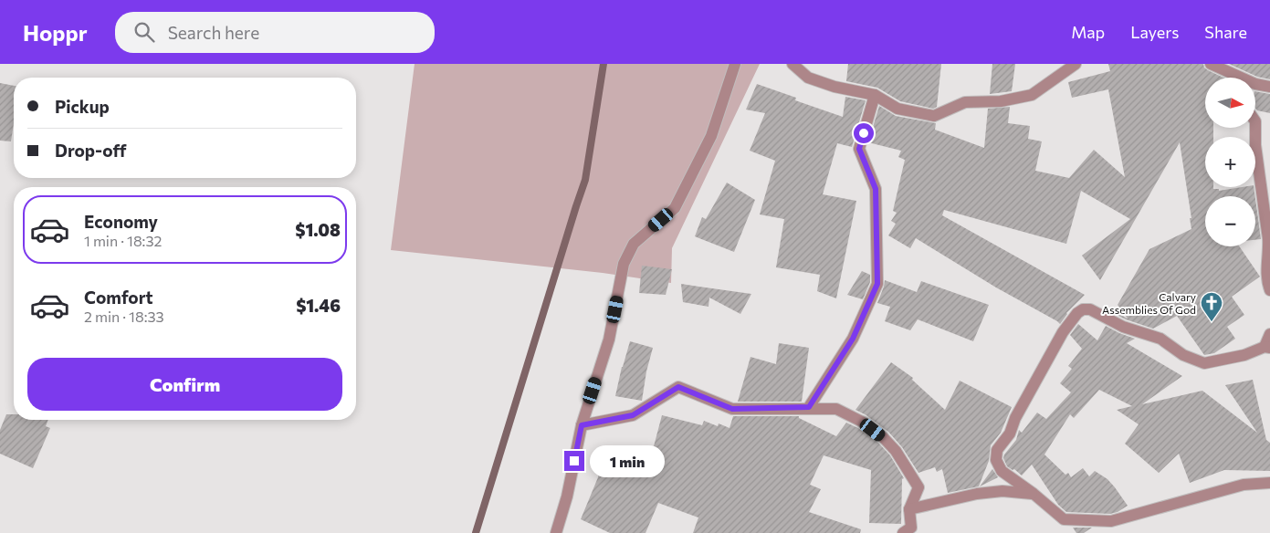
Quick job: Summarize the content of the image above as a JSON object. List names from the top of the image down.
{
  "places": {
    "church": ["Calvary Assemblies Of God"]
  },
  "north": "right",
  "page": {
    "header": "Hoppr",
    "search": "Search here",
    "nav": ["Map", "Layers", "Share"],
    "map_buttons": ["+", "−"],
    "banner": ["Pickup", "Drop-off"],
    "list": [
      {
        "name": "Economy",
        "note": "1 min · 18:32",
        "value": "$1.08"
      },
      {
        "name": "Comfort",
        "note": "2 min · 18:33",
        "value": "$1.46"
      }
    ],
    "buttons": "Confirm",
    "bubble": "1 min"
  }
}
